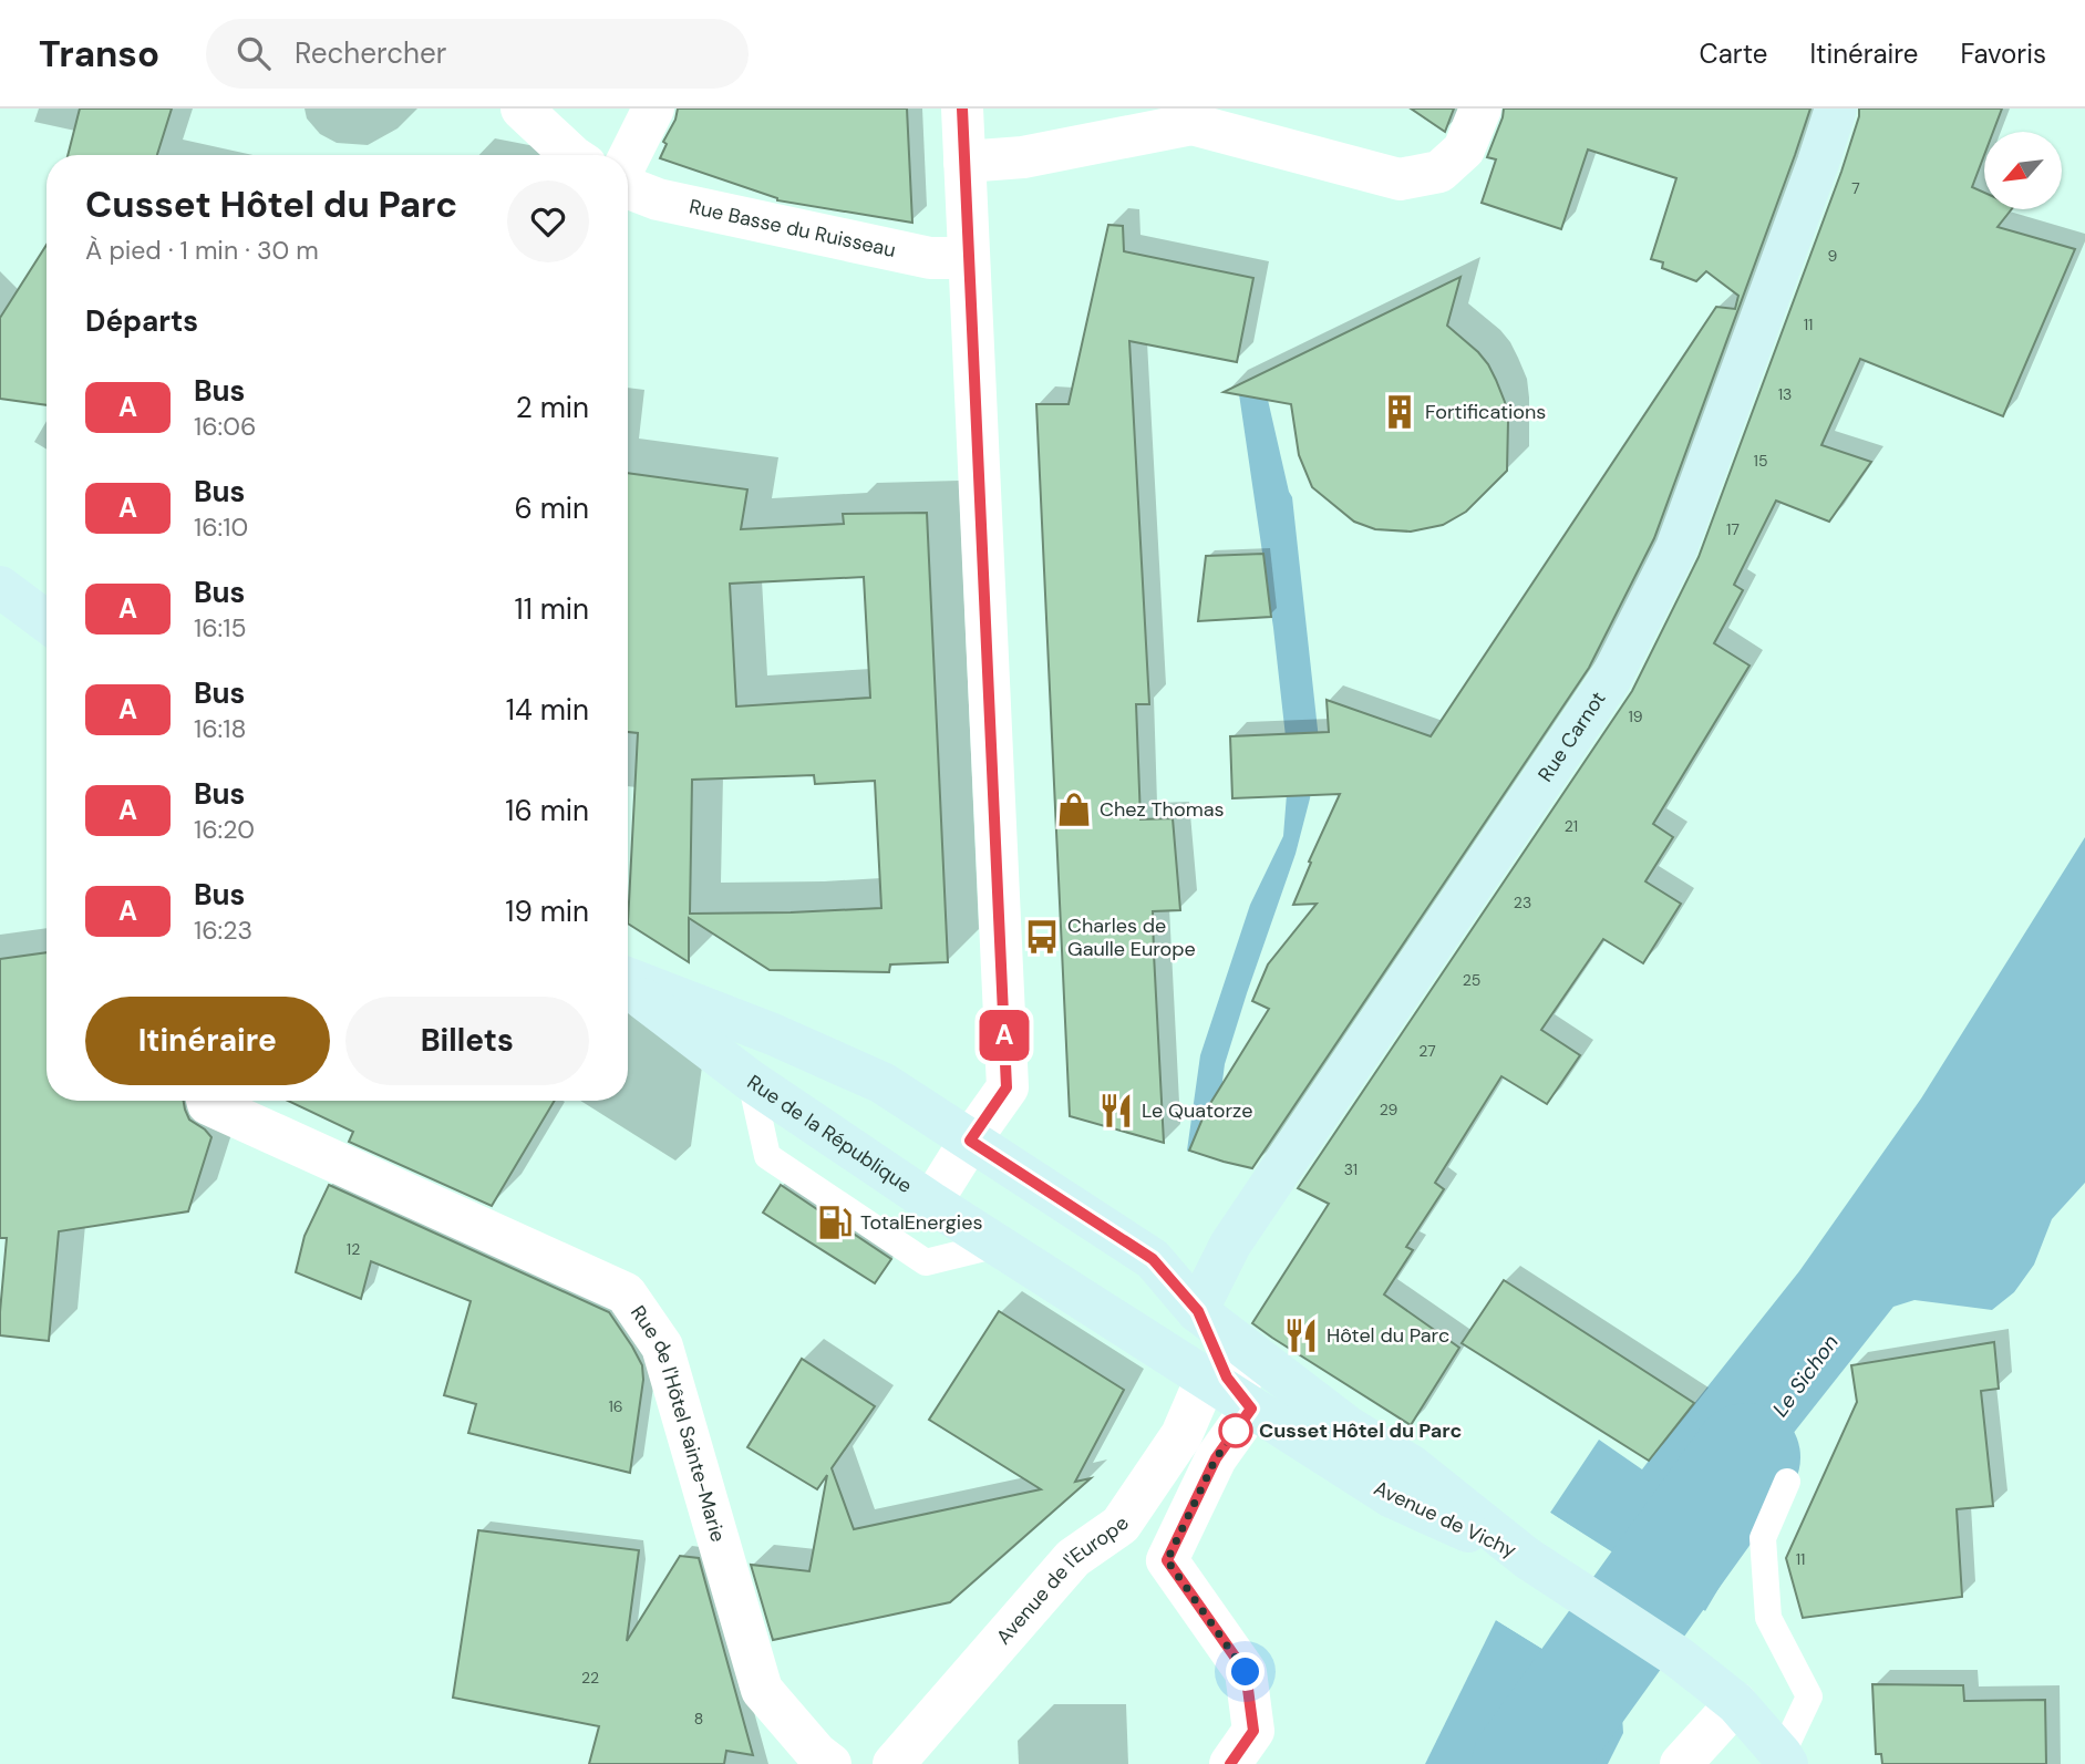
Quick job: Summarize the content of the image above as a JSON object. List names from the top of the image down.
{
  "streets": {
    "main road": ["Rue Carnot", "Rue de la République", "Avenue de Vichy"],
    "street": ["Rue Basse du Ruisseau", "Rue de l'Hôtel Sainte-Marie", "Avenue de l'Europe"]
  },
  "crossings": [
    ["Rue Carnot", "Rue de la République"],
    ["Rue Carnot", "Avenue de Vichy"],
    ["Rue de la République", "Avenue de Vichy"],
    ["Rue de la République", "Avenue de l'Europe"],
    ["Avenue de Vichy", "Avenue de l'Europe"]
  ],
  "water": ["Le Sichon"],
  "places": {
    "building": ["Fortifications"],
    "shop": ["Chez Thomas"],
    "bus stop": ["Charles de Gaulle Europe"],
    "restaurant": ["Le Quatorze", "Hôtel du Parc"],
    "fuel station": ["TotalEnergies"],
    "other": ["Cusset Hôtel du Parc"]
  },
  "lines": ["bus line A"],
  "house_numbers": [
    "7",
    "9",
    "11",
    "13",
    "15",
    "17",
    "19",
    "21",
    "23",
    "25",
    "27",
    "29",
    "31",
    "12",
    "16",
    "11",
    "22",
    "8"
  ],
  "north": "bottom left",
  "page": {
    "header": "Transo",
    "search": "Rechercher",
    "nav": ["Carte", "Itinéraire", "Favoris"],
    "on_map": "A",
    "heading": [
      ["Cusset Hôtel du Parc", "À pied · 1 min · 30 m"],
      "Départs"
    ],
    "list": [
      {
        "mark": "A",
        "name": "Bus",
        "note": "16:06",
        "value": "2 min"
      },
      {
        "mark": "A",
        "name": "Bus",
        "note": "16:10",
        "value": "6 min"
      },
      {
        "mark": "A",
        "name": "Bus",
        "note": "16:15",
        "value": "11 min"
      },
      {
        "mark": "A",
        "name": "Bus",
        "note": "16:18",
        "value": "14 min"
      },
      {
        "mark": "A",
        "name": "Bus",
        "note": "16:20",
        "value": "16 min"
      },
      {
        "mark": "A",
        "name": "Bus",
        "note": "16:23",
        "value": "19 min"
      }
    ],
    "buttons": ["Itinéraire", "Billets"]
  }
}
